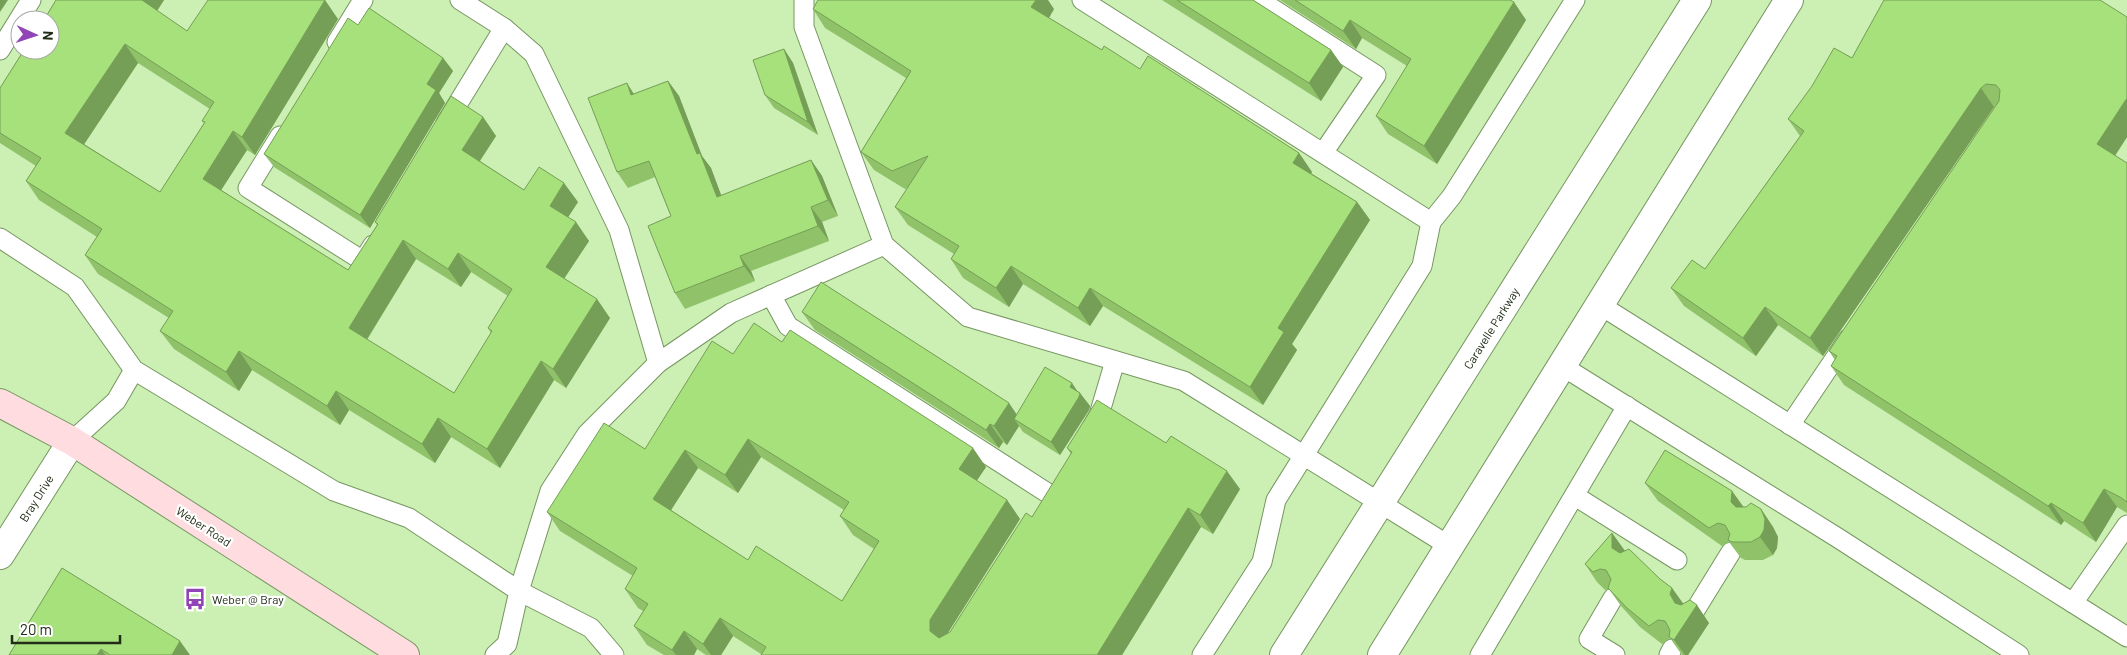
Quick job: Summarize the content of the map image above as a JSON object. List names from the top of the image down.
{
  "streets": {
    "main road": ["Weber Road"],
    "street": ["Caravelle Parkway", "Bray Drive"]
  },
  "crossings": [
    ["Bray Drive", "Weber Road"]
  ],
  "places": {
    "bus stop": ["Weber @ Bray"]
  },
  "scale_bar": "20 m",
  "north": "right"
}
